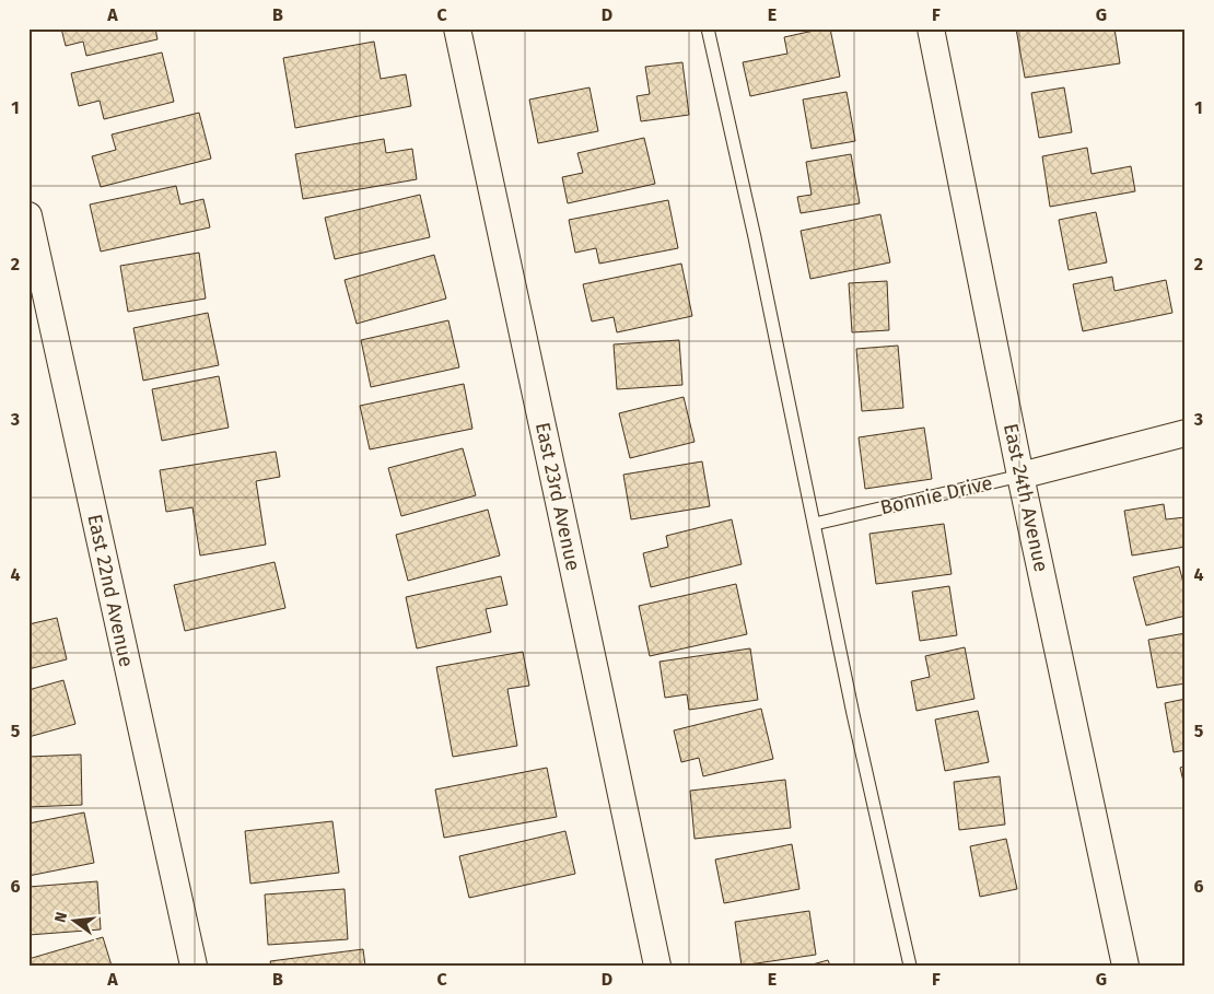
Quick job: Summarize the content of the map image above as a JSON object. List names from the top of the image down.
{
  "streets": {
    "street": [
      "Bonnie Drive",
      "East 23rd Avenue",
      "East 24th Avenue",
      "East 22nd Avenue"
    ]
  },
  "crossings": [
    ["Bonnie Drive", "East 24th Avenue"]
  ],
  "north": "left",
  "grid": {
    "columns": [
      "A",
      "B",
      "C",
      "D",
      "E",
      "F",
      "G"
    ],
    "rows": [
      "1",
      "2",
      "3",
      "4",
      "5",
      "6"
    ]
  }
}
